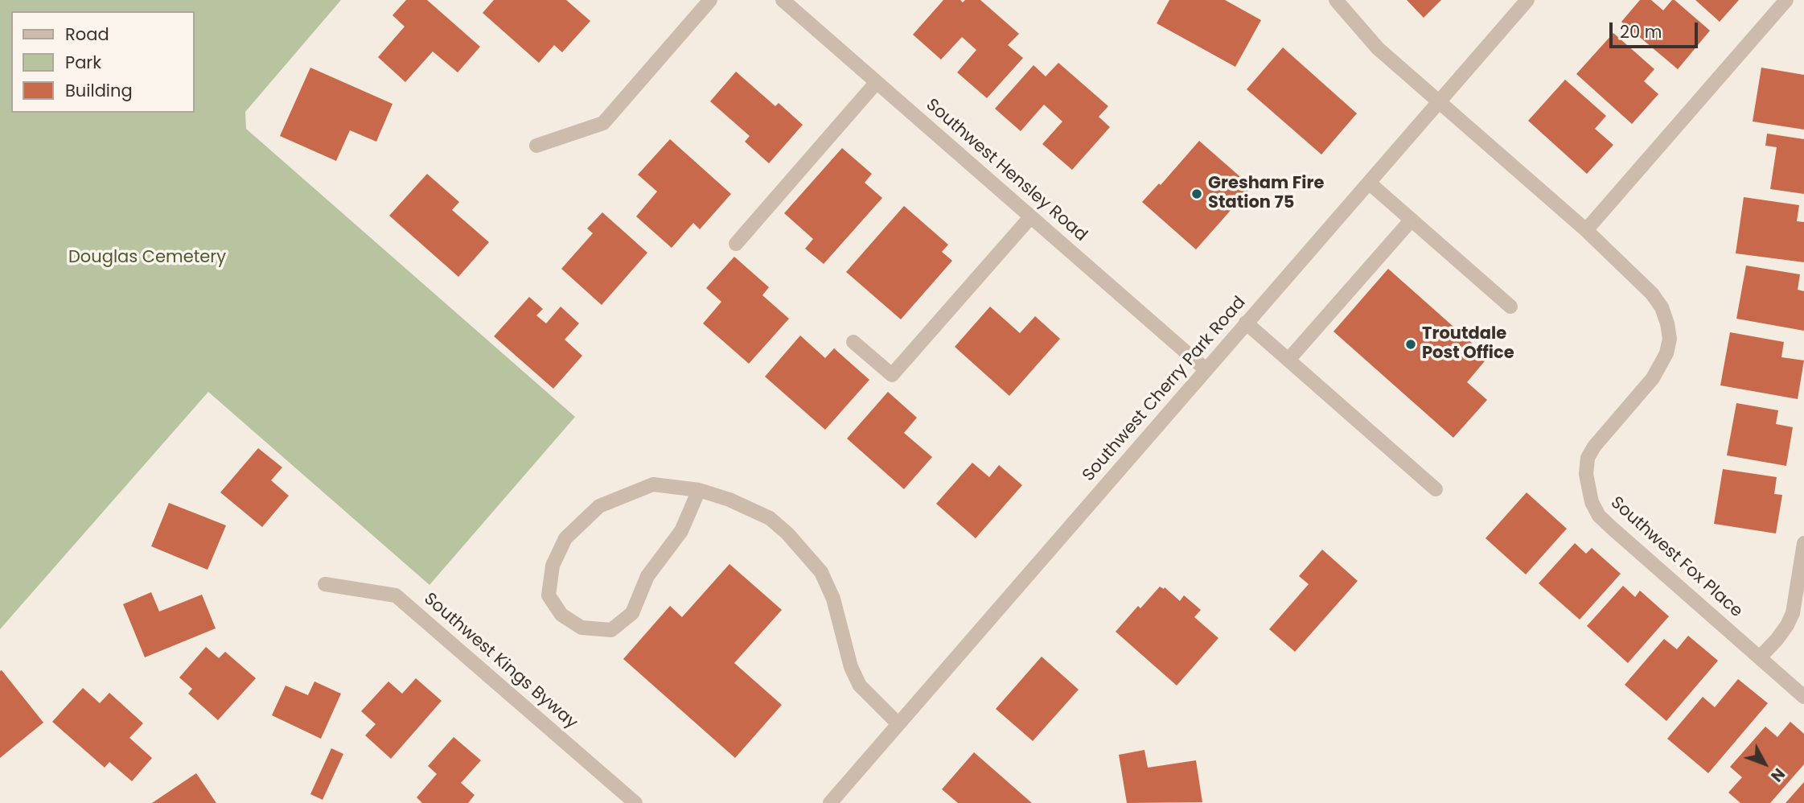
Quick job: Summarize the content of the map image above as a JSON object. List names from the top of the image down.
{
  "streets": {
    "street": [
      "Southwest Hensley Road",
      "Southwest Cherry Park Road",
      "Southwest Fox Place",
      "Southwest Kings Byway"
    ]
  },
  "crossings": [
    ["Southwest Hensley Road", "Southwest Cherry Park Road"],
    ["Southwest Cherry Park Road", "Southwest Fox Place"]
  ],
  "parks": ["Douglas Cemetery"],
  "places": ["Gresham Fire Station 75", "Troutdale Post Office"],
  "legend": ["Road", "Park", "Building"],
  "scale_bar": "20 m",
  "north": "bottom right"
}
